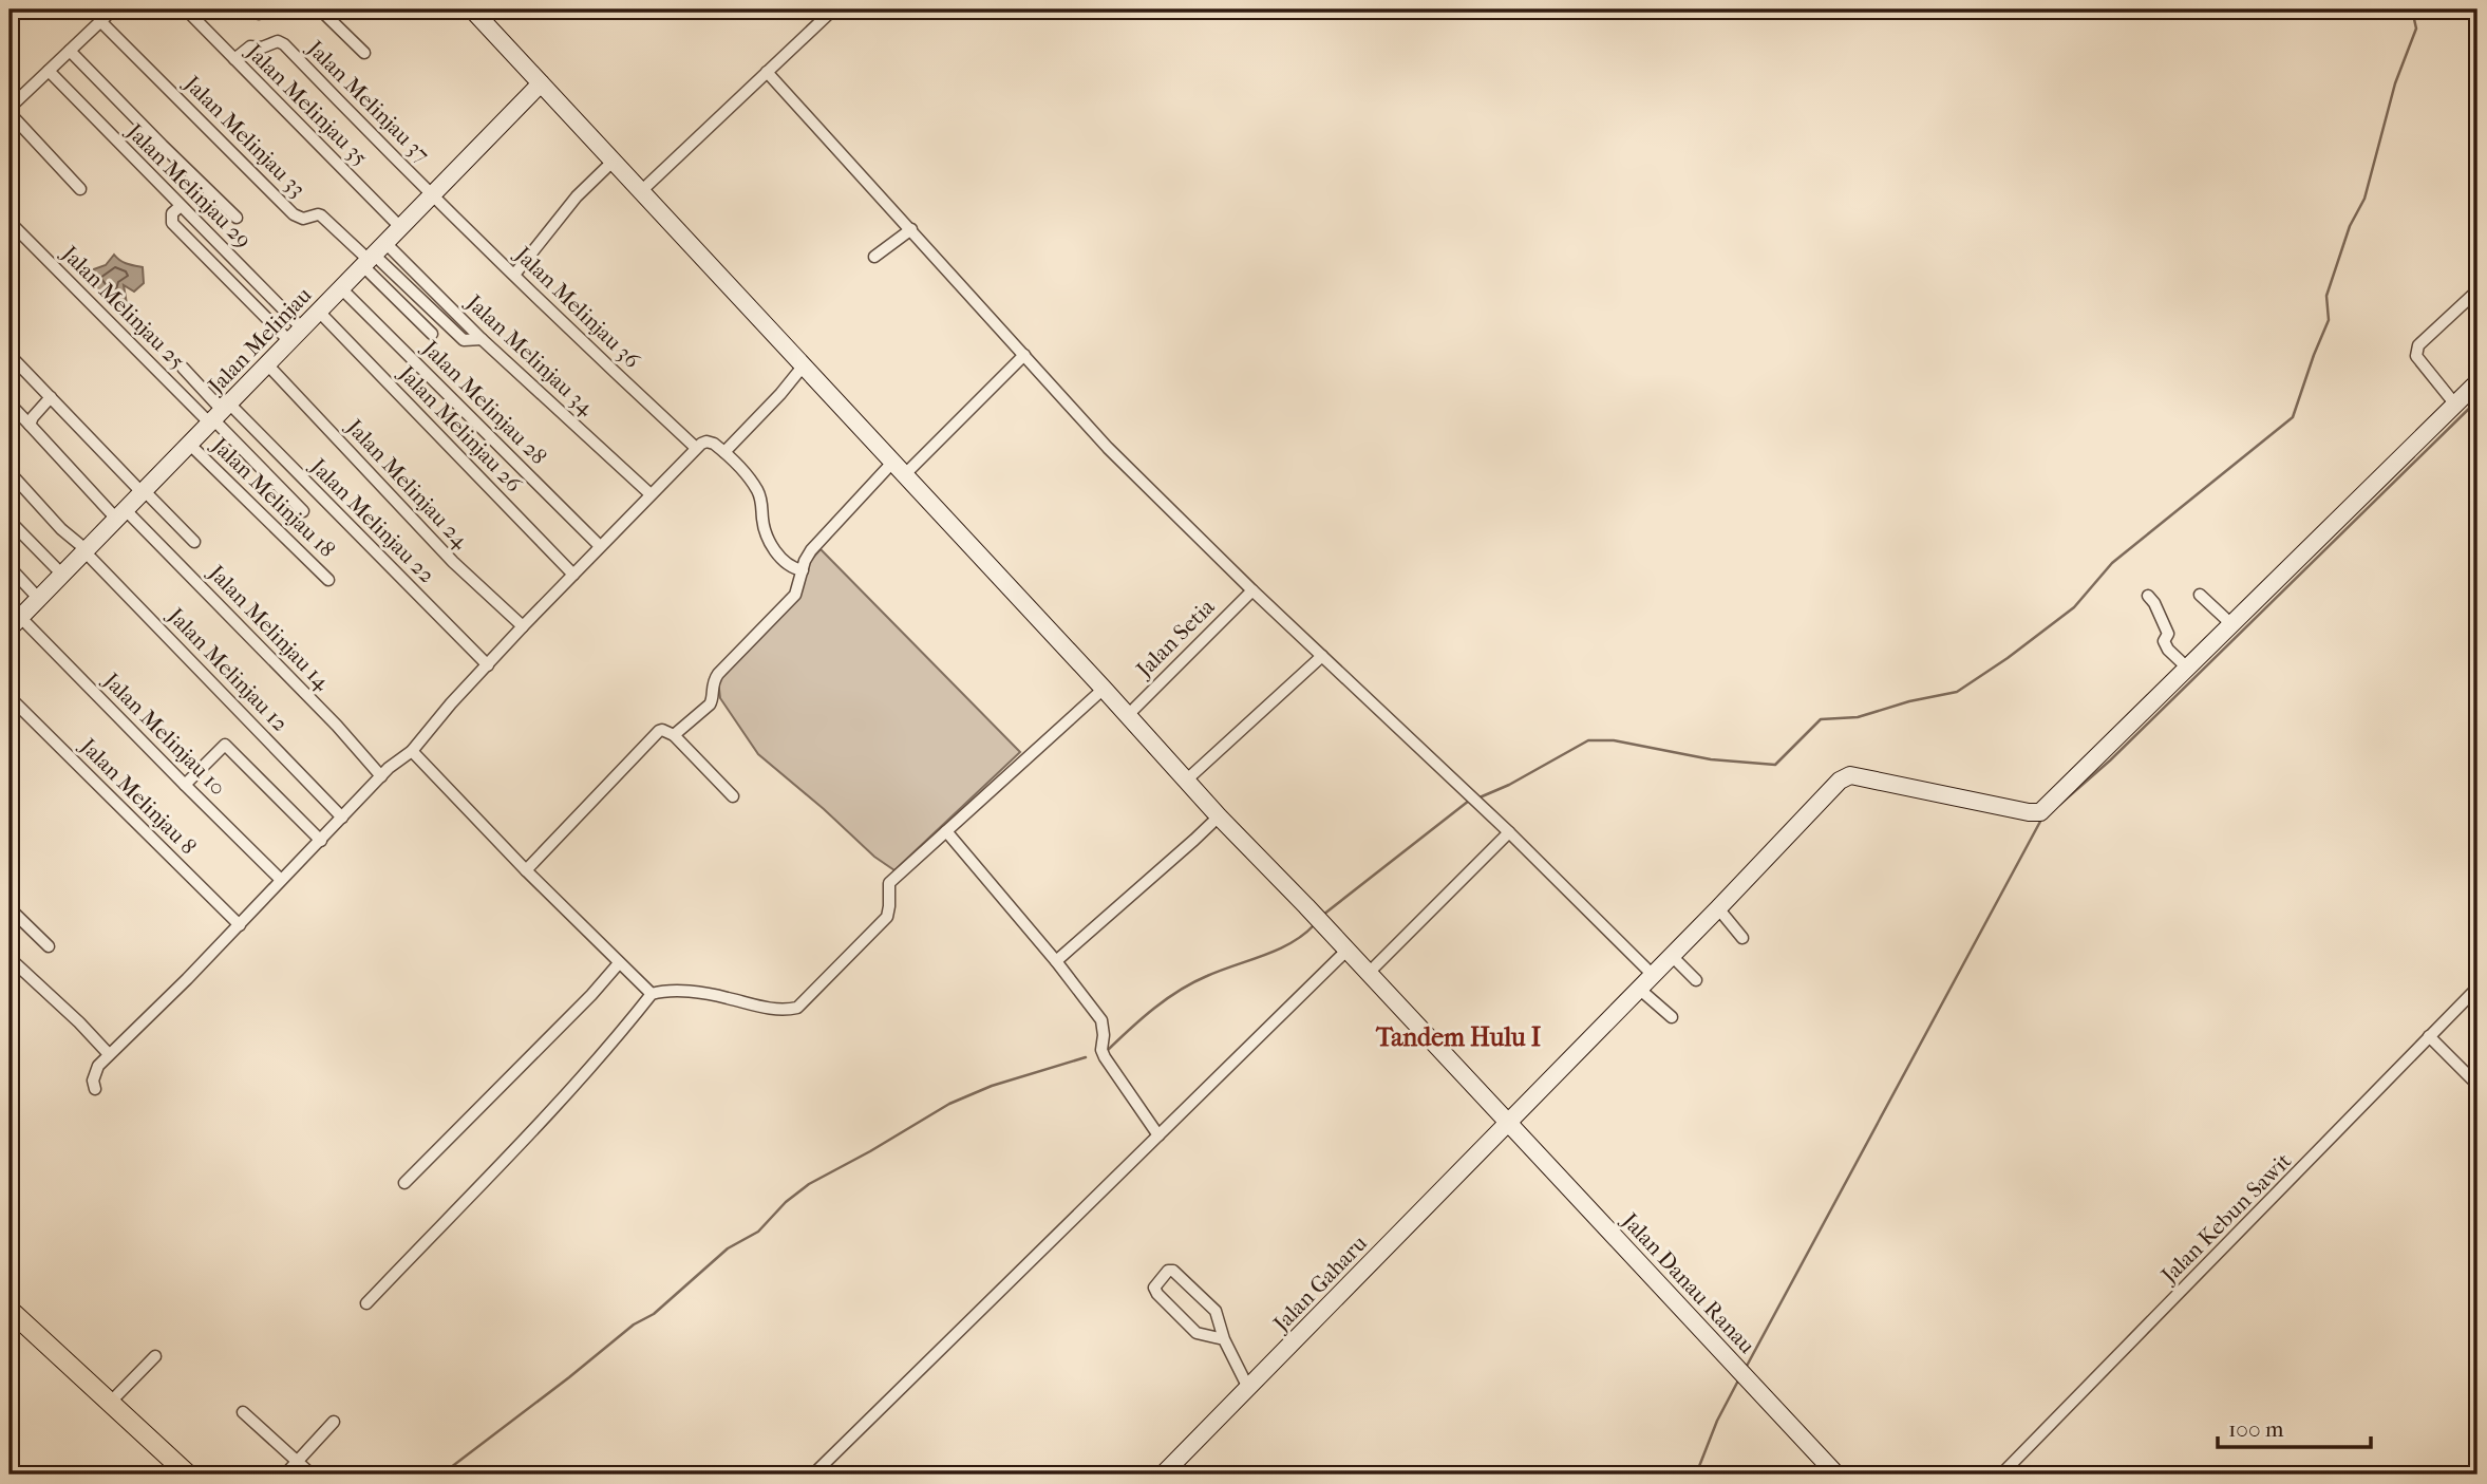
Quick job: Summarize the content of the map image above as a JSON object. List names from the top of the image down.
{
  "streets": {
    "street": [
      "Jalan Melinjau 37",
      "Jalan Melinjau 35",
      "Jalan Melinjau 33",
      "Jalan Melinjau 29",
      "Jalan Melinjau 25",
      "Jalan Melinjau 36",
      "Jalan Melinjau",
      "Jalan Melinjau 34",
      "Jalan Melinjau 28",
      "Jalan Melinjau 26",
      "Jalan Melinjau 24",
      "Jalan Melinjau 18",
      "Jalan Melinjau 22",
      "Jalan Melinjau 14",
      "Jalan Setia",
      "Jalan Melinjau 12",
      "Jalan Melinjau 10",
      "Jalan Melinjau 8",
      "Jalan Kebun Sawit",
      "Jalan Gaharu",
      "Jalan Danau Ranau"
    ]
  },
  "crossings": [
    ["Jalan Melinjau 37", "Jalan Melinjau 35"],
    ["Jalan Melinjau 37", "Jalan Melinjau 36"],
    ["Jalan Melinjau 37", "Jalan Melinjau"],
    ["Jalan Melinjau 35", "Jalan Melinjau"],
    ["Jalan Melinjau 33", "Jalan Melinjau"],
    ["Jalan Melinjau 33", "Jalan Melinjau 34"],
    ["Jalan Melinjau 29", "Jalan Melinjau"],
    ["Jalan Melinjau 25", "Jalan Melinjau"],
    ["Jalan Melinjau 25", "Jalan Melinjau 22"],
    ["Jalan Melinjau 36", "Jalan Melinjau"],
    ["Jalan Melinjau", "Jalan Melinjau 34"],
    ["Jalan Melinjau", "Jalan Melinjau 28"],
    ["Jalan Melinjau", "Jalan Melinjau 26"],
    ["Jalan Melinjau", "Jalan Melinjau 24"],
    ["Jalan Melinjau", "Jalan Melinjau 18"],
    ["Jalan Melinjau", "Jalan Melinjau 22"],
    ["Jalan Melinjau", "Jalan Melinjau 14"],
    ["Jalan Melinjau", "Jalan Melinjau 12"],
    ["Jalan Melinjau", "Jalan Melinjau 10"],
    ["Jalan Melinjau", "Jalan Danau Ranau"],
    ["Jalan Setia", "Jalan Danau Ranau"],
    ["Jalan Gaharu", "Jalan Danau Ranau"]
  ],
  "districts": ["Tandem Hulu I"],
  "scale_bar": "100 m"
}
